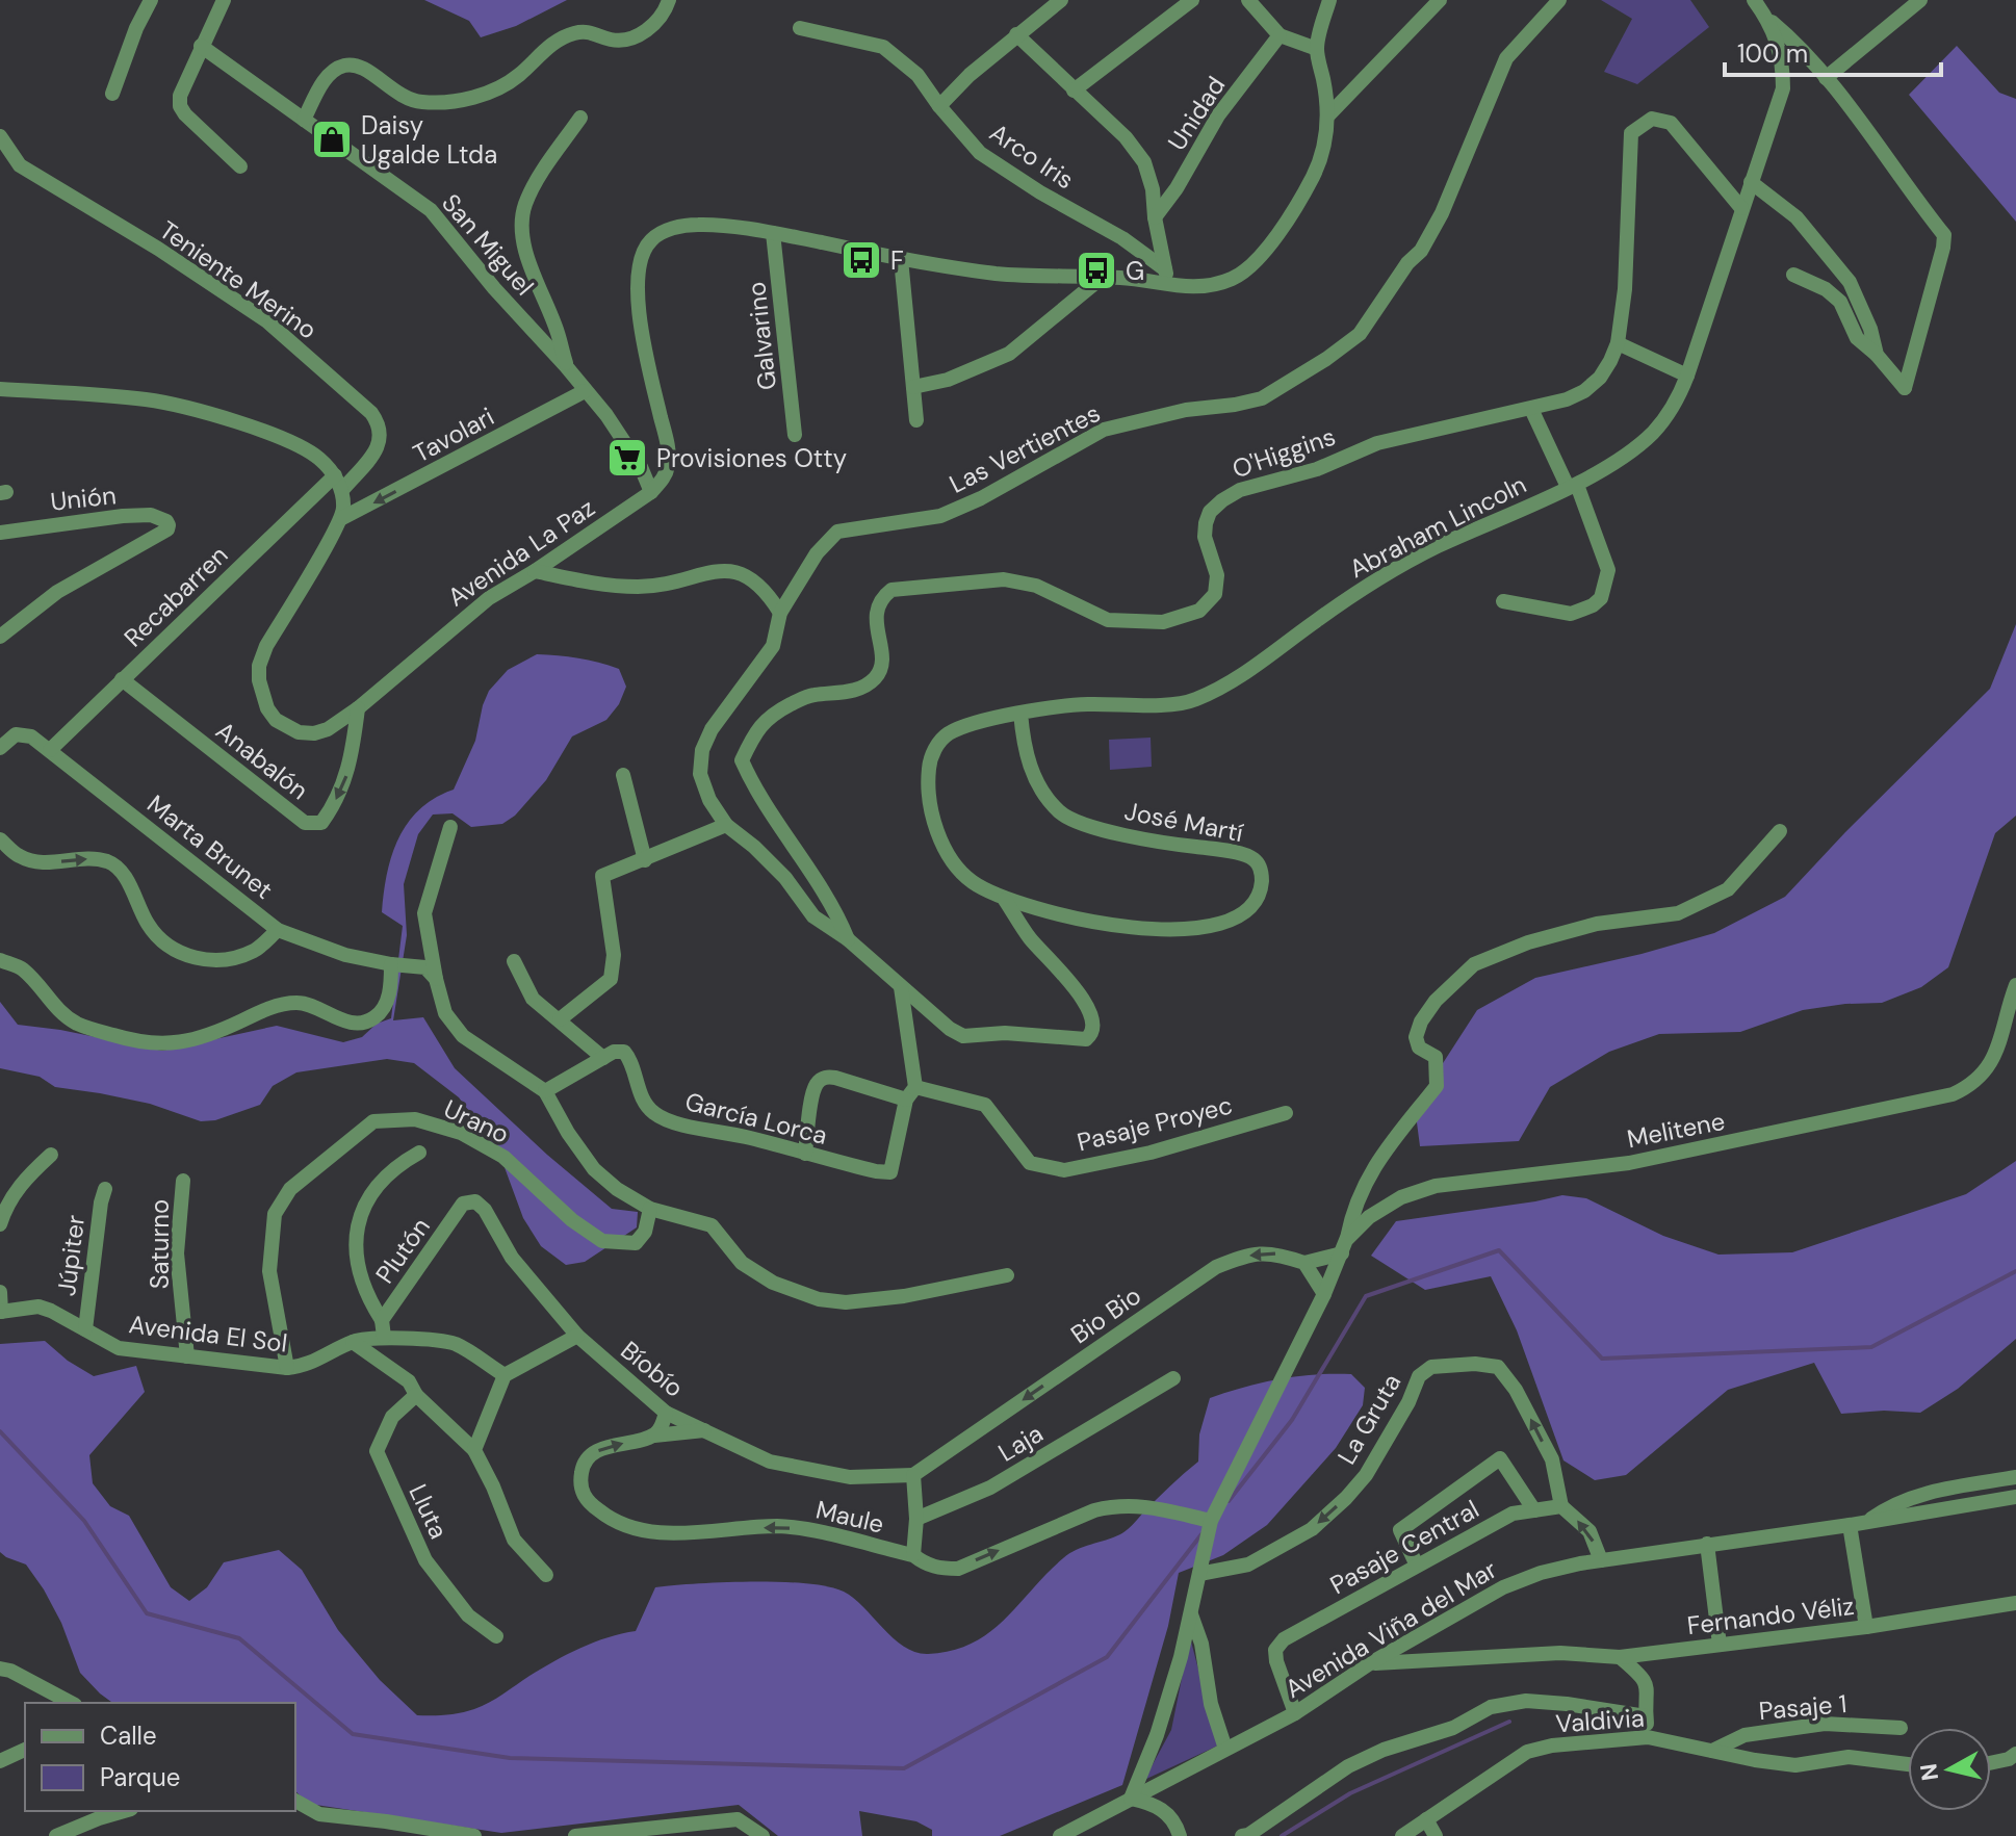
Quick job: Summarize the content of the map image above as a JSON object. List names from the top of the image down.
{
  "streets": {
    "street": [
      "Unidad",
      "Arco Iris",
      "San Miguel",
      "Teniente Merino",
      "Galvarino",
      "Tavolari",
      "Las Vertientes",
      "O'Higgins",
      "Unión",
      "Abraham Lincoln",
      "Avenida La Paz",
      "Recabarren",
      "Anabalón",
      "José Martí",
      "Marta Brunet",
      "García Lorca",
      "Urano",
      "Pasaje Proyec",
      "Melitene",
      "Saturno",
      "Plutón",
      "Júpiter",
      "Bio Bio",
      "Avenida El Sol",
      "Bíobío",
      "La Gruta",
      "Laja",
      "Lluta",
      "Maule",
      "Pasaje Central",
      "Fernando Véliz",
      "Avenida Viña del Mar",
      "Pasaje 1",
      "Valdivia"
    ]
  },
  "crossings": [
    ["San Miguel", "Tavolari"],
    ["San Miguel", "Avenida La Paz"],
    ["Tavolari", "Avenida La Paz"],
    ["O'Higgins", "Abraham Lincoln"],
    ["Abraham Lincoln", "José Martí"],
    ["Avenida La Paz", "Anabalón"],
    ["Recabarren", "Anabalón"],
    ["Recabarren", "Marta Brunet"],
    ["García Lorca", "Pasaje Proyec"],
    ["Urano", "Avenida El Sol"],
    ["Melitene", "La Gruta"],
    ["Melitene", "Maule"],
    ["Melitene", "Avenida Viña del Mar"],
    ["Saturno", "Avenida El Sol"],
    ["Plutón", "Avenida El Sol"],
    ["Plutón", "Bíobío"],
    ["Júpiter", "Avenida El Sol"],
    ["Bio Bio", "Bíobío"],
    ["Bíobío", "Maule"],
    ["La Gruta", "Pasaje Central"],
    ["Pasaje Central", "Avenida Viña del Mar"],
    ["Pasaje 1", "Valdivia"]
  ],
  "one_way": ["Tavolari", "Bio Bio"],
  "places": {
    "shop": ["Daisy Ugalde Ltda"],
    "bus stop": ["F", "G"],
    "supermarket": ["Provisiones Otty"]
  },
  "legend": ["Calle", "Parque"],
  "scale_bar": "100 m",
  "north": "left"
}
